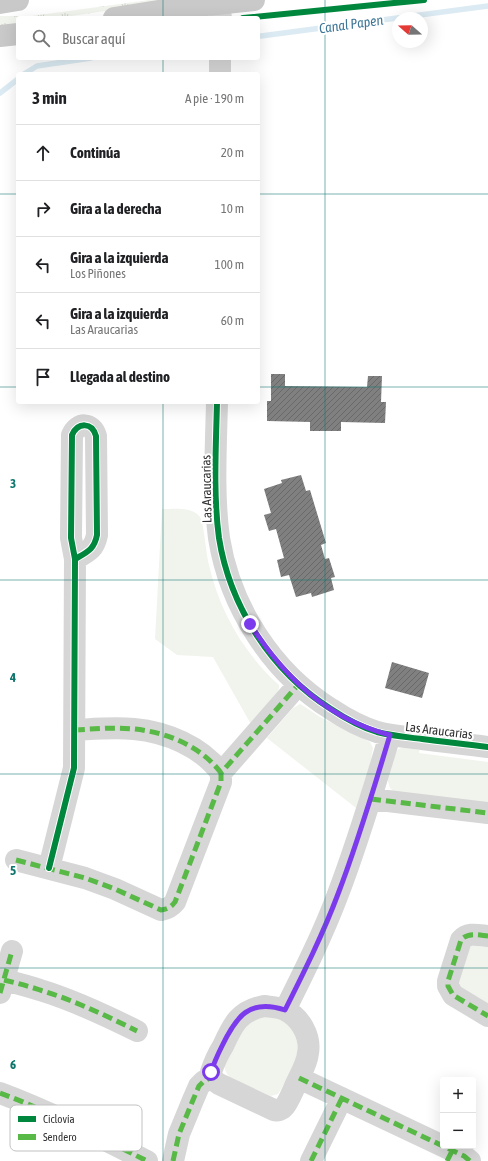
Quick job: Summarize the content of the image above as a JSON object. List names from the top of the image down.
{
  "streets": {
    "street": ["Las Araucarias"]
  },
  "water": ["Canal Papen"],
  "legend": ["Ciclovía", "Sendero"],
  "north": "left",
  "page": {
    "search": "Buscar aquí",
    "heading": ["3 min", "A pie · 190 m"],
    "list": [
      ["Continúa", "20 m"],
      ["Gira a la derecha", "10 m"],
      ["Gira a la izquierda", "Los Piñones", "100 m"],
      ["Gira a la izquierda", "Las Araucarias", "60 m"],
      "Llegada al destino"
    ],
    "map_buttons": ["+", "−"]
  },
  "grid": {
    "rows": [
      "3",
      "4",
      "5",
      "6"
    ]
  }
}
